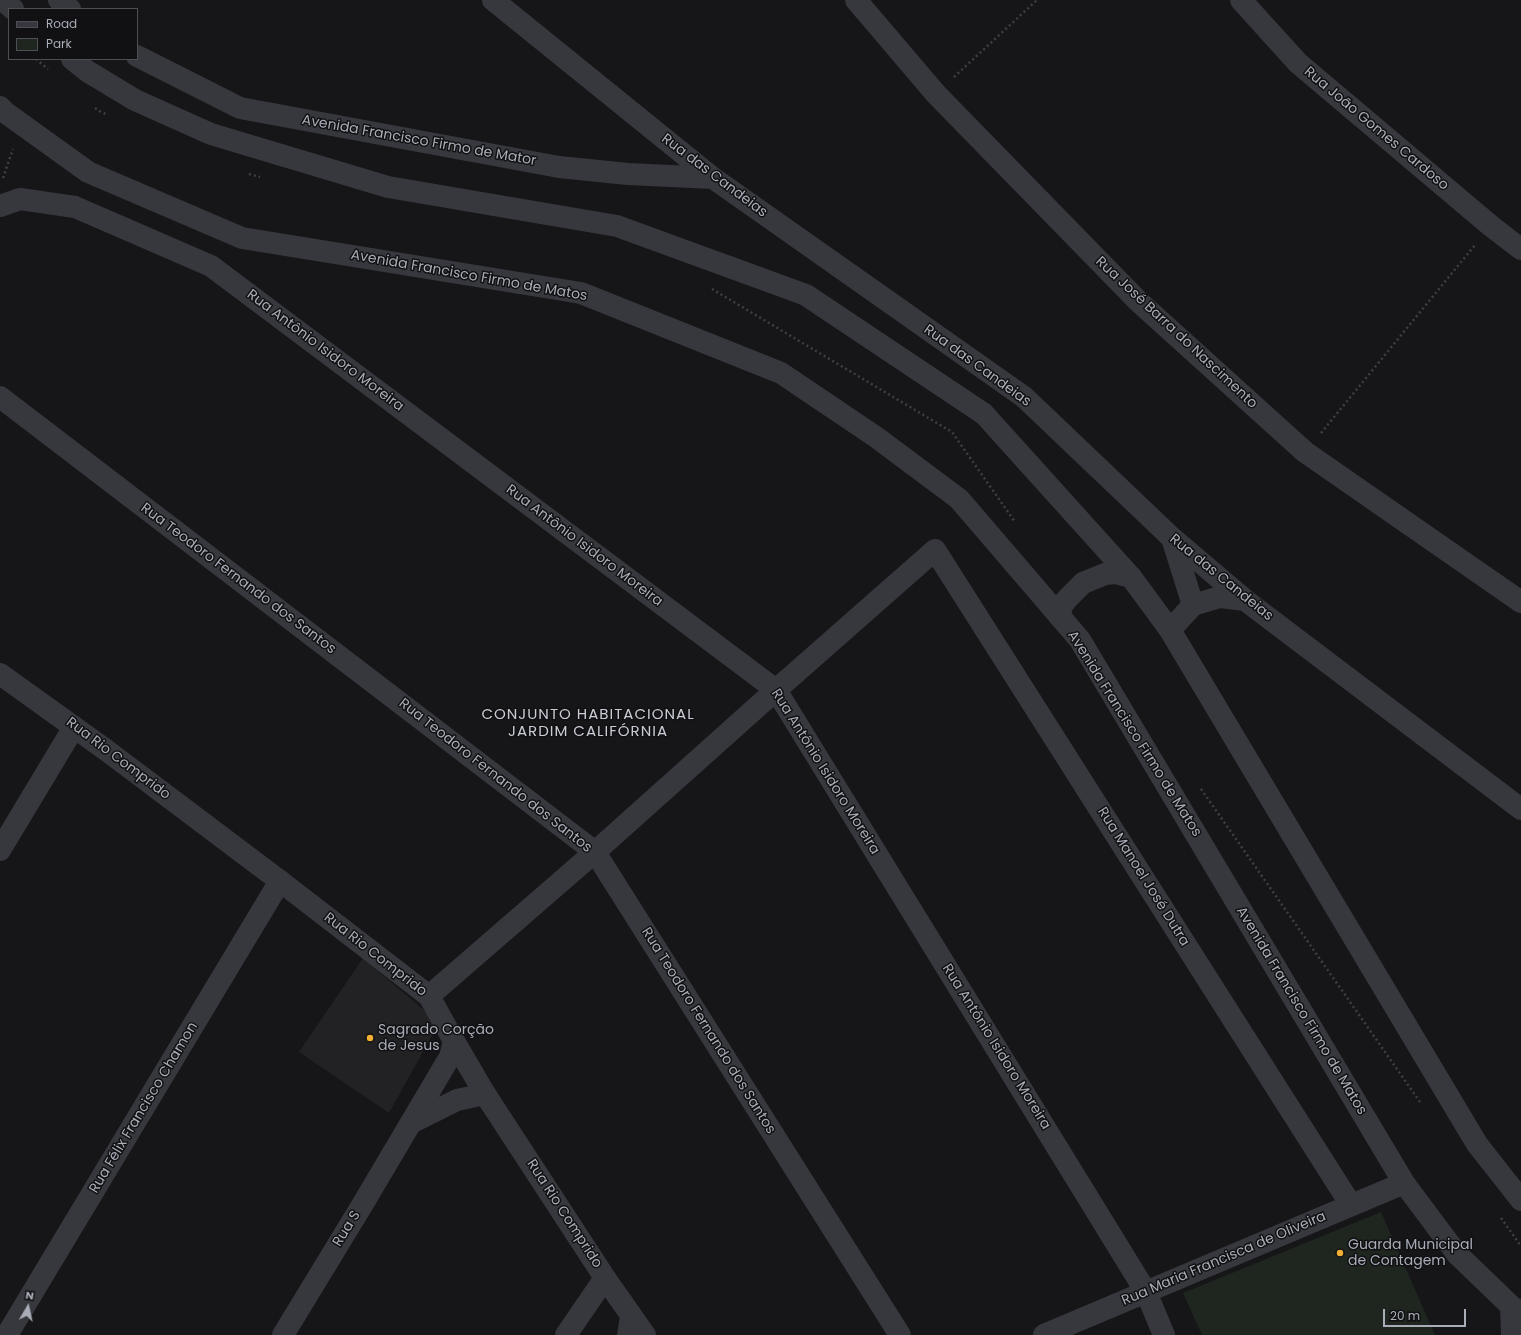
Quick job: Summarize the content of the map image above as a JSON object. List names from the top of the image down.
{
  "streets": {
    "street": [
      "Rua João Gomes Cardoso",
      "Avenida Francisco Firmo de Mator",
      "Rua das Candeias",
      "Avenida Francisco Firmo de Matos",
      "Rua José Barra do Nascimento",
      "Rua Antônio Isidoro Moreira",
      "Rua Teodoro Fernando dos Santos",
      "Rua Rio Comprido",
      "Rua Manoel José Dutra",
      "Rua Félix Francisco Chamon",
      "Rua S",
      "Rua Maria Francisca de Oliveira"
    ]
  },
  "crossings": [
    ["Avenida Francisco Firmo de Mator", "Rua das Candeias"],
    ["Avenida Francisco Firmo de Matos", "Rua Maria Francisca de Oliveira"],
    ["Rua Antônio Isidoro Moreira", "Rua Manoel José Dutra"],
    ["Rua Antônio Isidoro Moreira", "Rua Maria Francisca de Oliveira"],
    ["Rua Rio Comprido", "Rua Félix Francisco Chamon"],
    ["Rua Rio Comprido", "Rua S"],
    ["Rua Manoel José Dutra", "Rua Maria Francisca de Oliveira"]
  ],
  "districts": ["CONJUNTO HABITACIONAL JARDIM CALIFÓRNIA"],
  "places": ["Sagrado Corção de Jesus", "Guarda Municipal de Contagem"],
  "legend": ["Road", "Park"],
  "scale_bar": "20 m",
  "north": "top"
}
